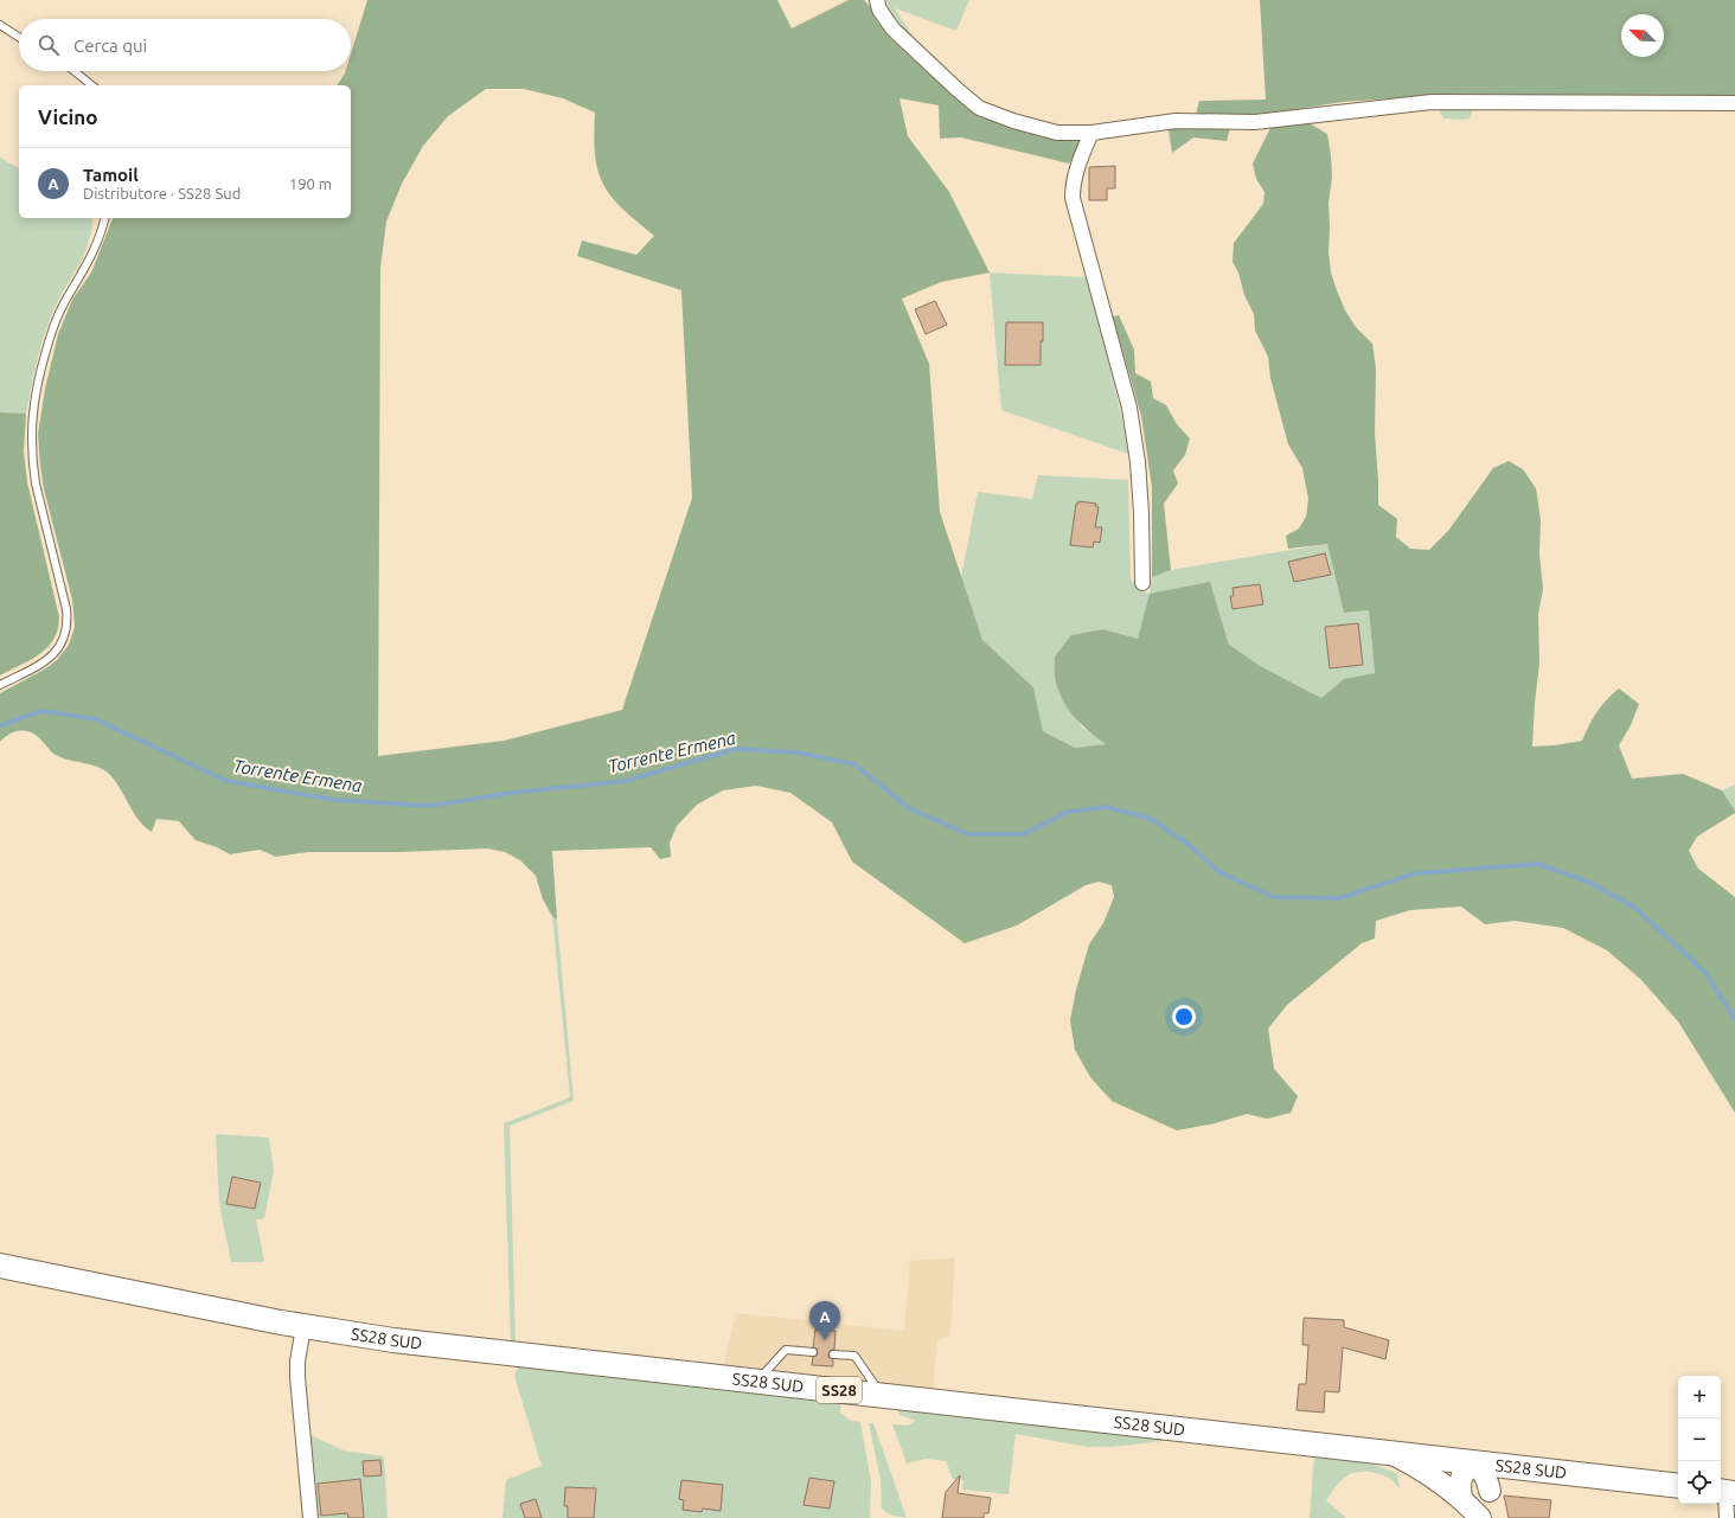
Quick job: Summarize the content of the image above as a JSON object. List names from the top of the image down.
{
  "streets": {
    "main road": ["SS28 SUD", "SS28"]
  },
  "water": ["Torrente Ermena"],
  "north": "top left",
  "page": {
    "search": "Cerca qui",
    "heading": "Vicino",
    "list": [
      {
        "mark": "A",
        "name": "Tamoil",
        "note": "Distributore · SS28 Sud",
        "value": "190 m"
      }
    ],
    "pins": "A",
    "map_buttons": ["+", "−"]
  }
}
